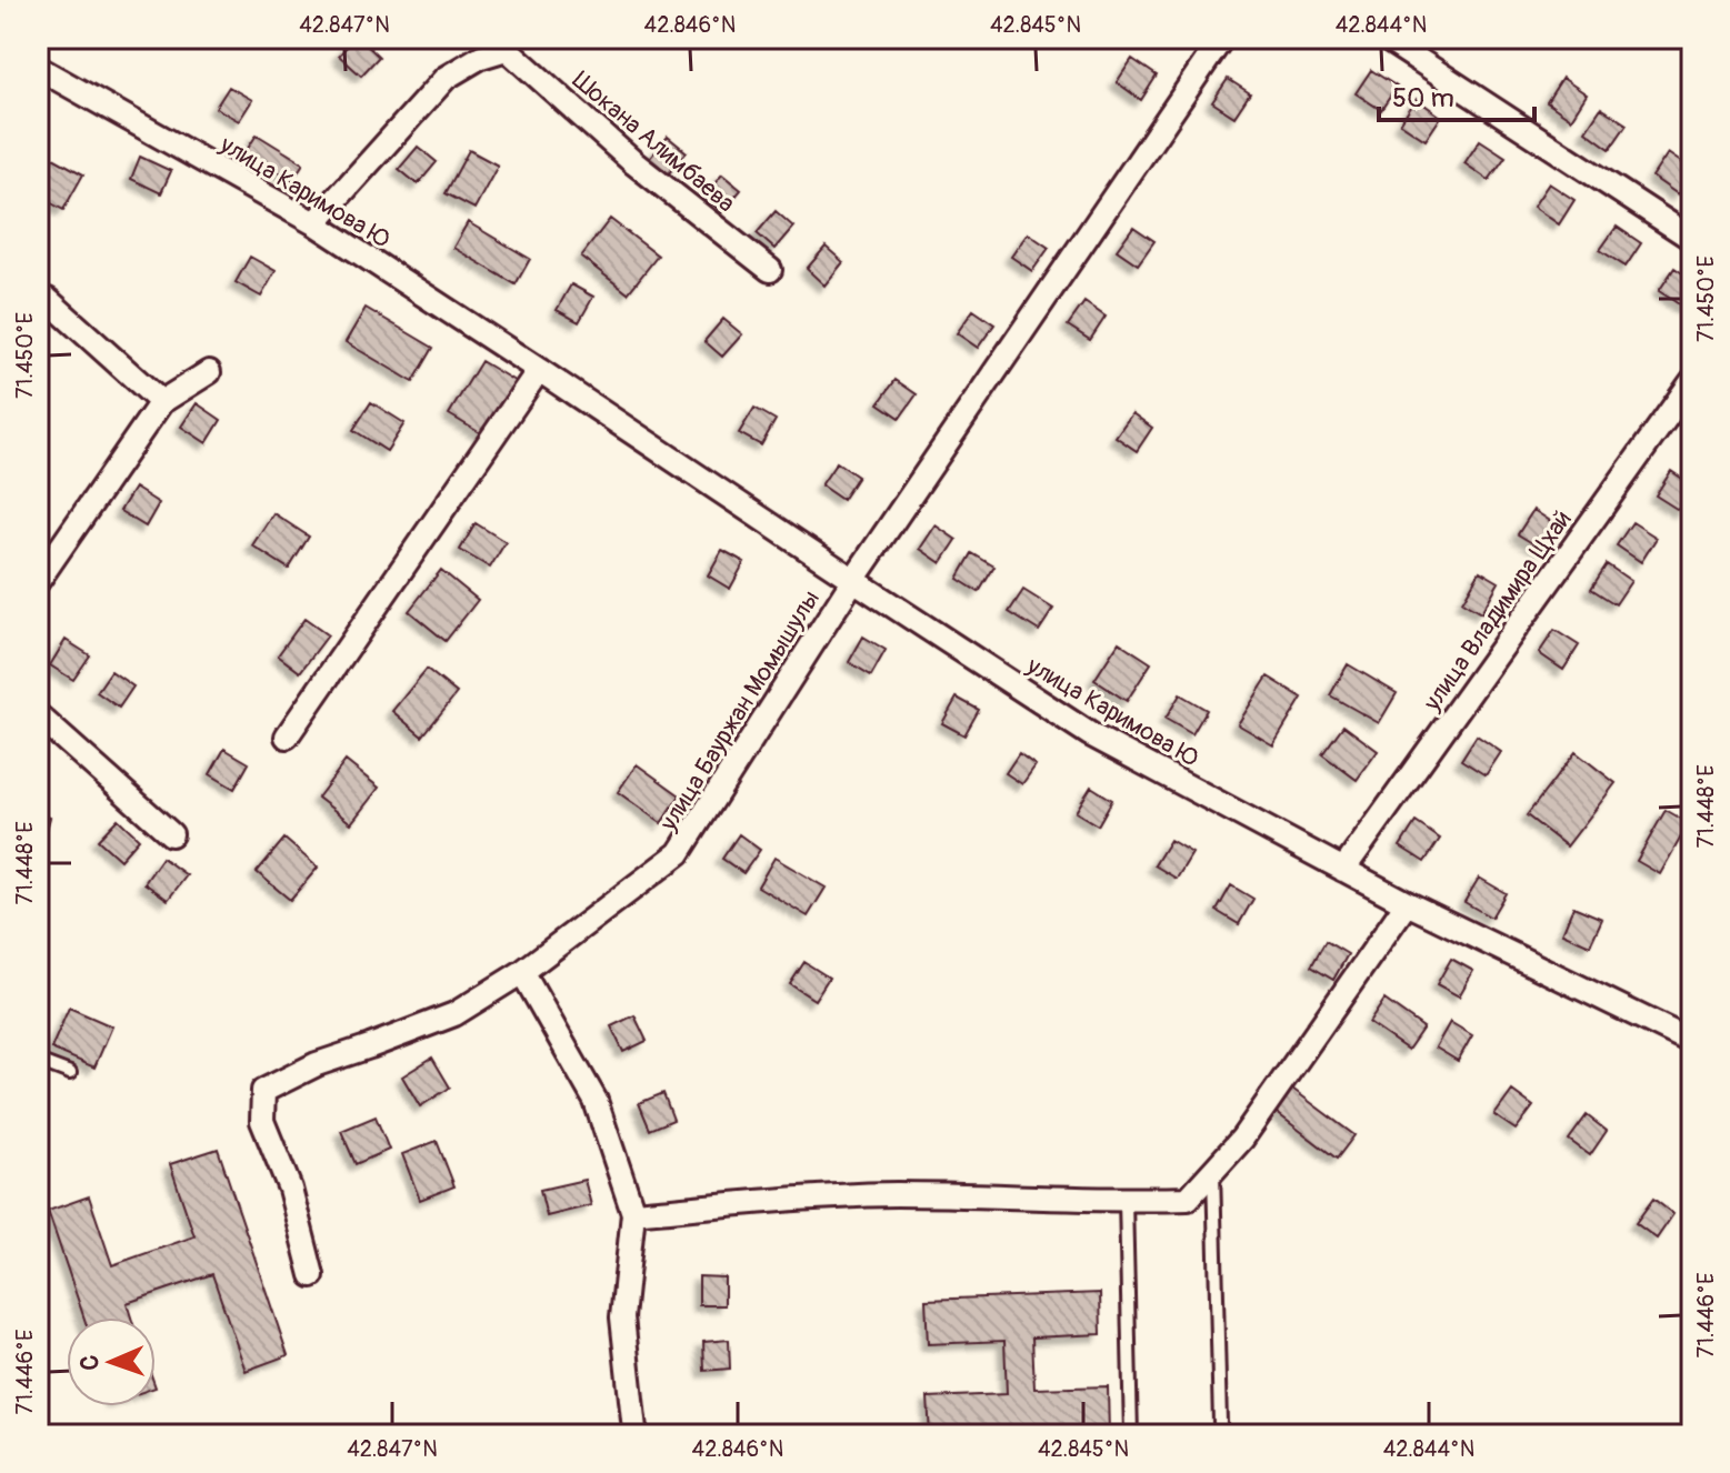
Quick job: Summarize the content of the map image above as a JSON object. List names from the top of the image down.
{
  "streets": {
    "street": [
      "Шокана Алимбаева",
      "улица Каримова Ю",
      "улица Владимира Цхай",
      "улица Бауржан Момышулы"
    ]
  },
  "crossings": [
    ["Шокана Алимбаева", "улица Каримова Ю"],
    ["улица Каримова Ю", "улица Владимира Цхай"],
    ["улица Каримова Ю", "улица Бауржан Момышулы"]
  ],
  "scale_bar": "50 m",
  "north": "left",
  "coordinates": [
    "42.847°N",
    "42.846°N",
    "42.845°N",
    "42.844°N",
    "71.450°E",
    "71.448°E",
    "71.446°E"
  ]
}
